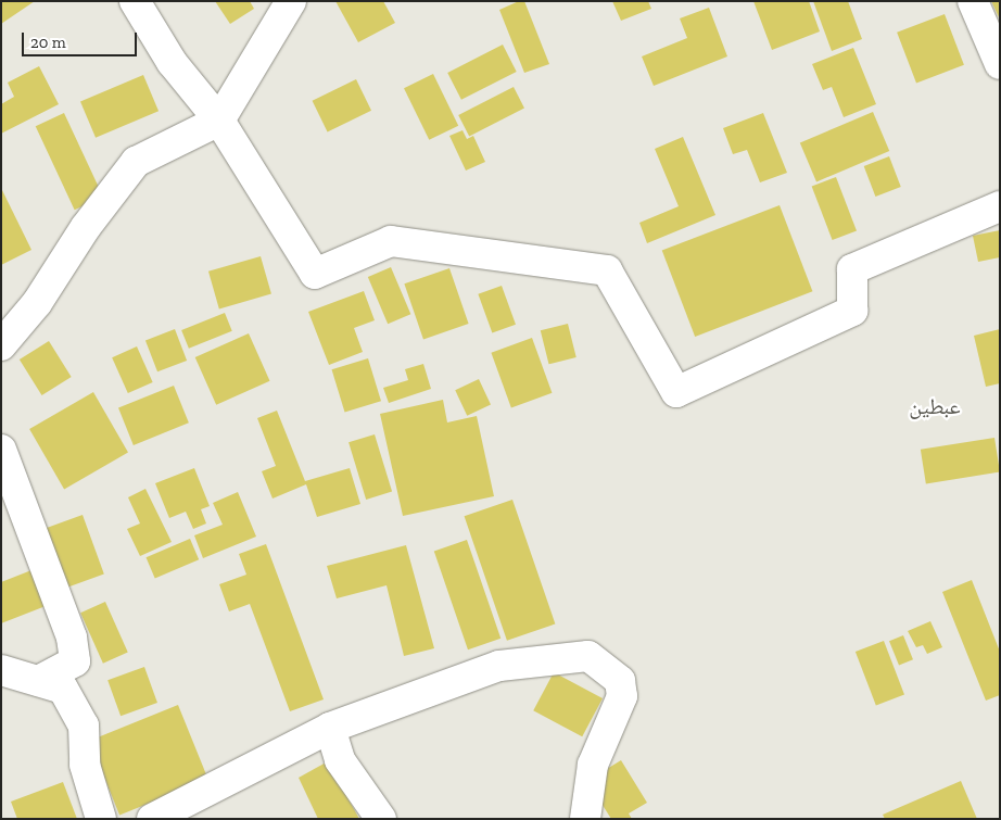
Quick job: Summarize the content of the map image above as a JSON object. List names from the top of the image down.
{
  "districts": ["عبطين"],
  "scale_bar": "20 m"
}
